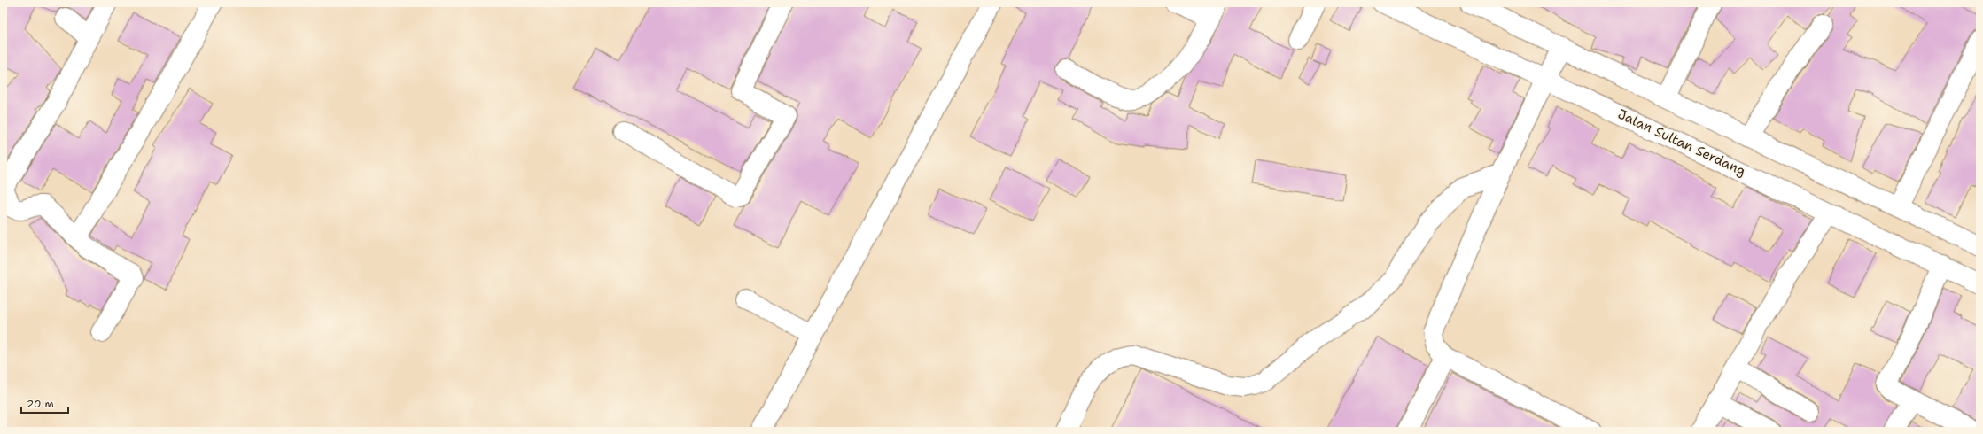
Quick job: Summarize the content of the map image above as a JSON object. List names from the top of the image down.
{
  "streets": {
    "main road": ["Jalan Sultan Serdang"]
  },
  "scale_bar": "20 m"
}
